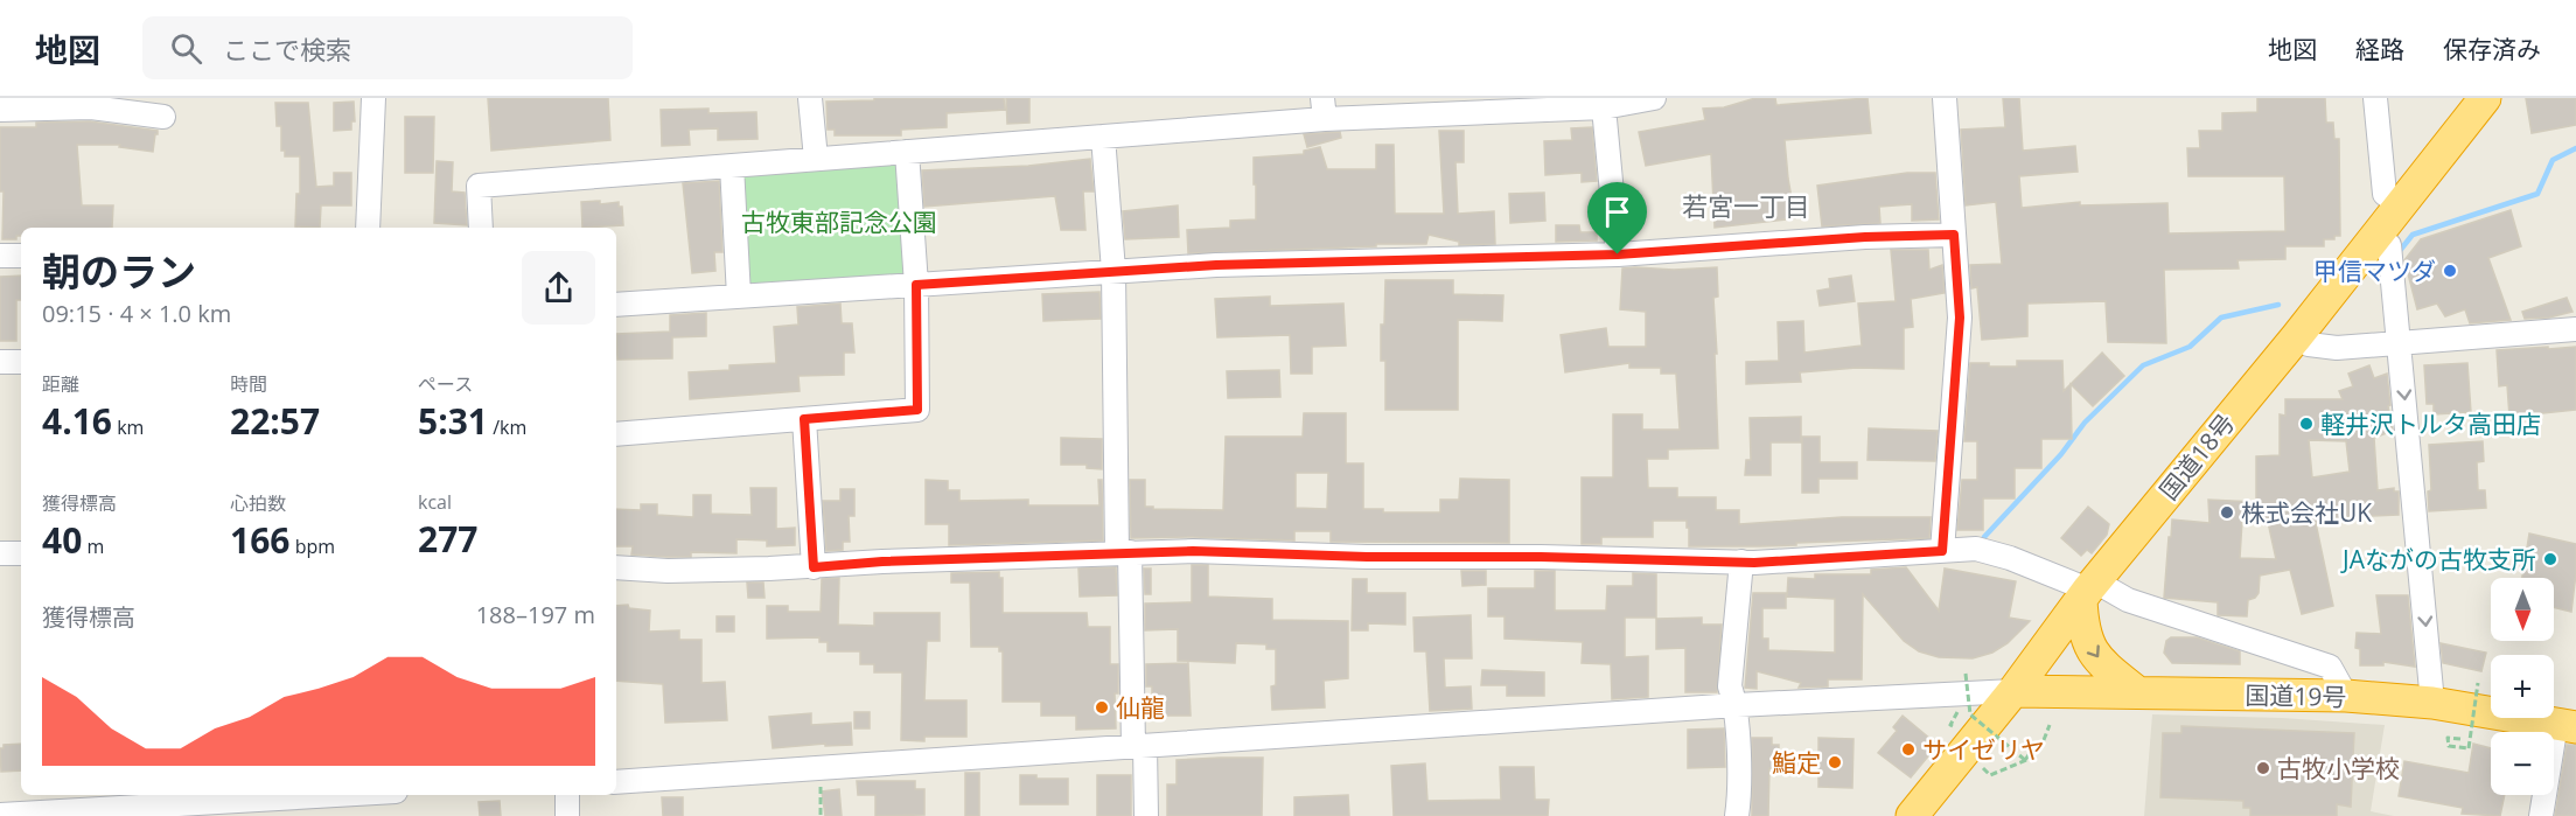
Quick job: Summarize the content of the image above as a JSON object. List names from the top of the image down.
{
  "streets": {
    "highway": ["国道18号", "国道19号"]
  },
  "crossings": [
    ["国道18号", "国道19号"]
  ],
  "districts": ["若宮一丁目"],
  "parks": ["古牧東部記念公園"],
  "places": [
    "甲信マツダ",
    "軽井沢トルタ高田店",
    "株式会社UK",
    "JAながの古牧支所",
    "仙龍",
    "サイゼリヤ",
    "鮨定",
    "古牧小学校"
  ],
  "north": "bottom",
  "page": {
    "header": "地図",
    "search": "ここで検索",
    "nav": ["地図", "経路", "保存済み"],
    "heading": ["朝のラン", "09:15 · 4 × 1.0 km"],
    "stats": [
      ["距離", "4.16 km"],
      ["時間", "22:57"],
      ["ペース", "5:31 /km"],
      ["獲得標高", "40 m"],
      ["心拍数", "166 bpm"],
      ["kcal", "277"]
    ],
    "map_buttons": ["+", "−"],
    "chart": ["獲得標高", "188–197 m"]
  }
}
